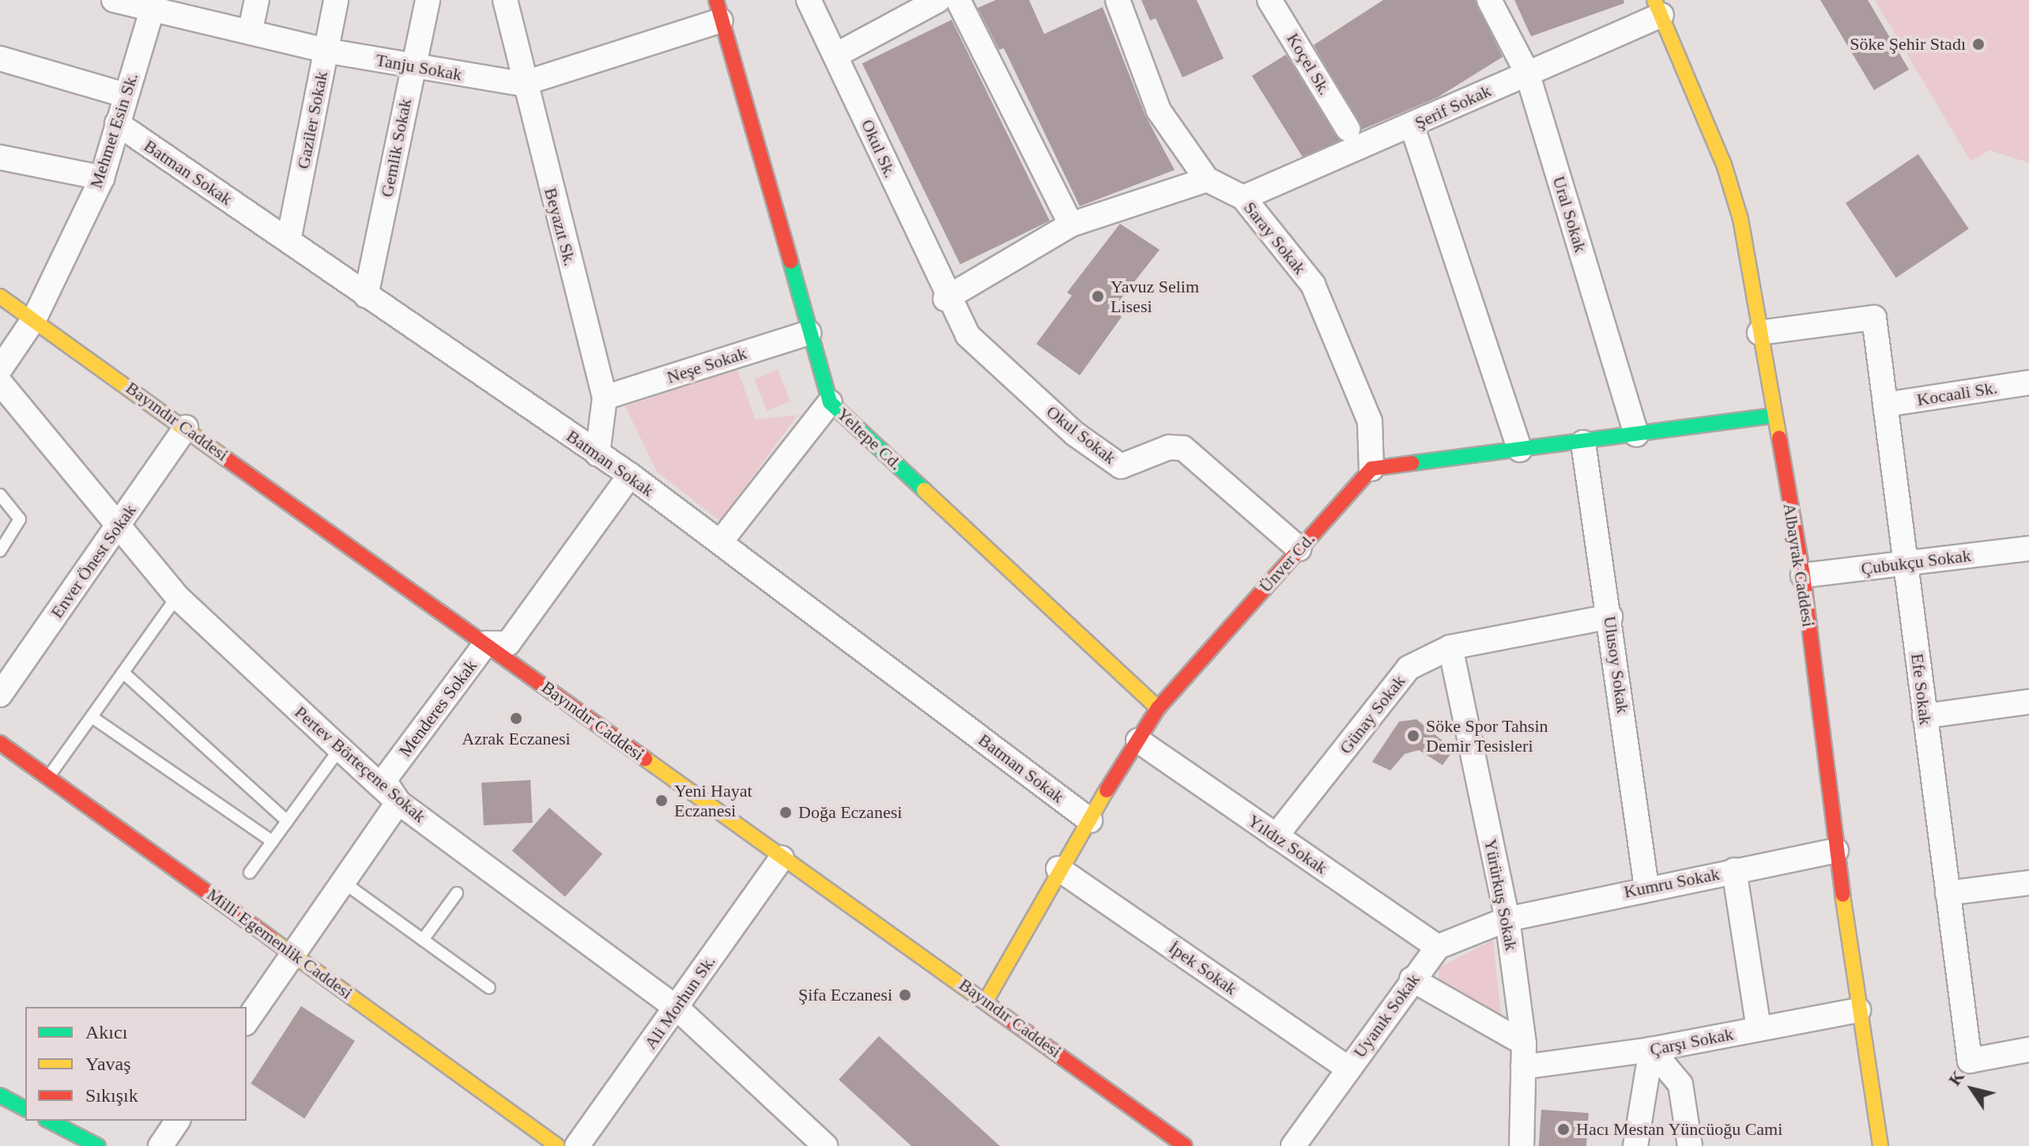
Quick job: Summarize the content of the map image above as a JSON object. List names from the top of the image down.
{
  "streets": {
    "street": [
      "Koçel Sk.",
      "Tanju Sokak",
      "Şerif Sokak",
      "Gaziler Sokak",
      "Mehmet Esin Sk.",
      "Gemlik Sokak",
      "Okul Sk.",
      "Batman Sokak",
      "Ural Sokak",
      "Beyazıt Sk.",
      "Saray Sokak",
      "Neşe Sokak",
      "Kocaali Sk.",
      "Bayındır Caddesi",
      "Okul Sokak",
      "Yeltepe Cd.",
      "Enver Önest Sokak",
      "Çubukçu Sokak",
      "Ünver Cd.",
      "Albayrak Caddesi",
      "Ulusoy Sokak",
      "Efe Sokak",
      "Menderes Sokak",
      "Günay Sokak",
      "Pertev Börteçene Sokak",
      "Yıldız Sokak",
      "Kumru Sokak",
      "Yürürkuş Sokak",
      "Milli Egemenlik Caddesi",
      "İpek Sokak",
      "Ali Morhun Sk.",
      "Uyanık Sokak",
      "Çarşı Sokak"
    ]
  },
  "crossings": [
    ["Tanju Sokak", "Gaziler Sokak"],
    ["Tanju Sokak", "Mehmet Esin Sk."],
    ["Tanju Sokak", "Gemlik Sokak"],
    ["Tanju Sokak", "Beyazıt Sk."],
    ["Tanju Sokak", "Yeltepe Cd."],
    ["Şerif Sokak", "Ural Sokak"],
    ["Şerif Sokak", "Saray Sokak"],
    ["Şerif Sokak", "Albayrak Caddesi"],
    ["Gaziler Sokak", "Batman Sokak"],
    ["Mehmet Esin Sk.", "Batman Sokak"],
    ["Mehmet Esin Sk.", "Bayındır Caddesi"],
    ["Gemlik Sokak", "Batman Sokak"],
    ["Okul Sk.", "Okul Sokak"],
    ["Batman Sokak", "Beyazıt Sk."],
    ["Batman Sokak", "Ünver Cd."],
    ["Batman Sokak", "Menderes Sokak"],
    ["Beyazıt Sk.", "Neşe Sokak"],
    ["Saray Sokak", "Ünver Cd."],
    ["Neşe Sokak", "Yeltepe Cd."],
    ["Kocaali Sk.", "Efe Sokak"],
    ["Bayındır Caddesi", "Enver Önest Sokak"],
    ["Bayındır Caddesi", "Ünver Cd."],
    ["Bayındır Caddesi", "Menderes Sokak"],
    ["Bayındır Caddesi", "Ali Morhun Sk."],
    ["Okul Sokak", "Ünver Cd."],
    ["Yeltepe Cd.", "Ünver Cd."],
    ["Enver Önest Sokak", "Pertev Börteçene Sokak"],
    ["Çubukçu Sokak", "Albayrak Caddesi"],
    ["Çubukçu Sokak", "Efe Sokak"],
    ["Ünver Cd.", "Yıldız Sokak"],
    ["Ünver Cd.", "İpek Sokak"],
    ["Albayrak Caddesi", "Efe Sokak"],
    ["Albayrak Caddesi", "Kumru Sokak"],
    ["Albayrak Caddesi", "Çarşı Sokak"],
    ["Ulusoy Sokak", "Günay Sokak"],
    ["Ulusoy Sokak", "Kumru Sokak"],
    ["Menderes Sokak", "Pertev Börteçene Sokak"],
    ["Günay Sokak", "Yıldız Sokak"],
    ["Günay Sokak", "Yürürkuş Sokak"],
    ["Pertev Börteçene Sokak", "Ali Morhun Sk."],
    ["Yıldız Sokak", "Uyanık Sokak"],
    ["Kumru Sokak", "Yürürkuş Sokak"],
    ["Kumru Sokak", "Uyanık Sokak"],
    ["Yürürkuş Sokak", "Uyanık Sokak"],
    ["Yürürkuş Sokak", "Çarşı Sokak"],
    ["İpek Sokak", "Uyanık Sokak"]
  ],
  "places": [
    "Söke Şehir Stadı",
    "Yavuz Selim Lisesi",
    "Azrak Eczanesi",
    "Söke Spor Tahsin Demir Tesisleri",
    "Yeni Hayat Eczanesi",
    "Doğa Eczanesi",
    "Şifa Eczanesi",
    "Hacı Mestan Yüncüoğu Cami"
  ],
  "legend": ["Akıcı", "Yavaş", "Sıkışık"],
  "north": "top left"
}
